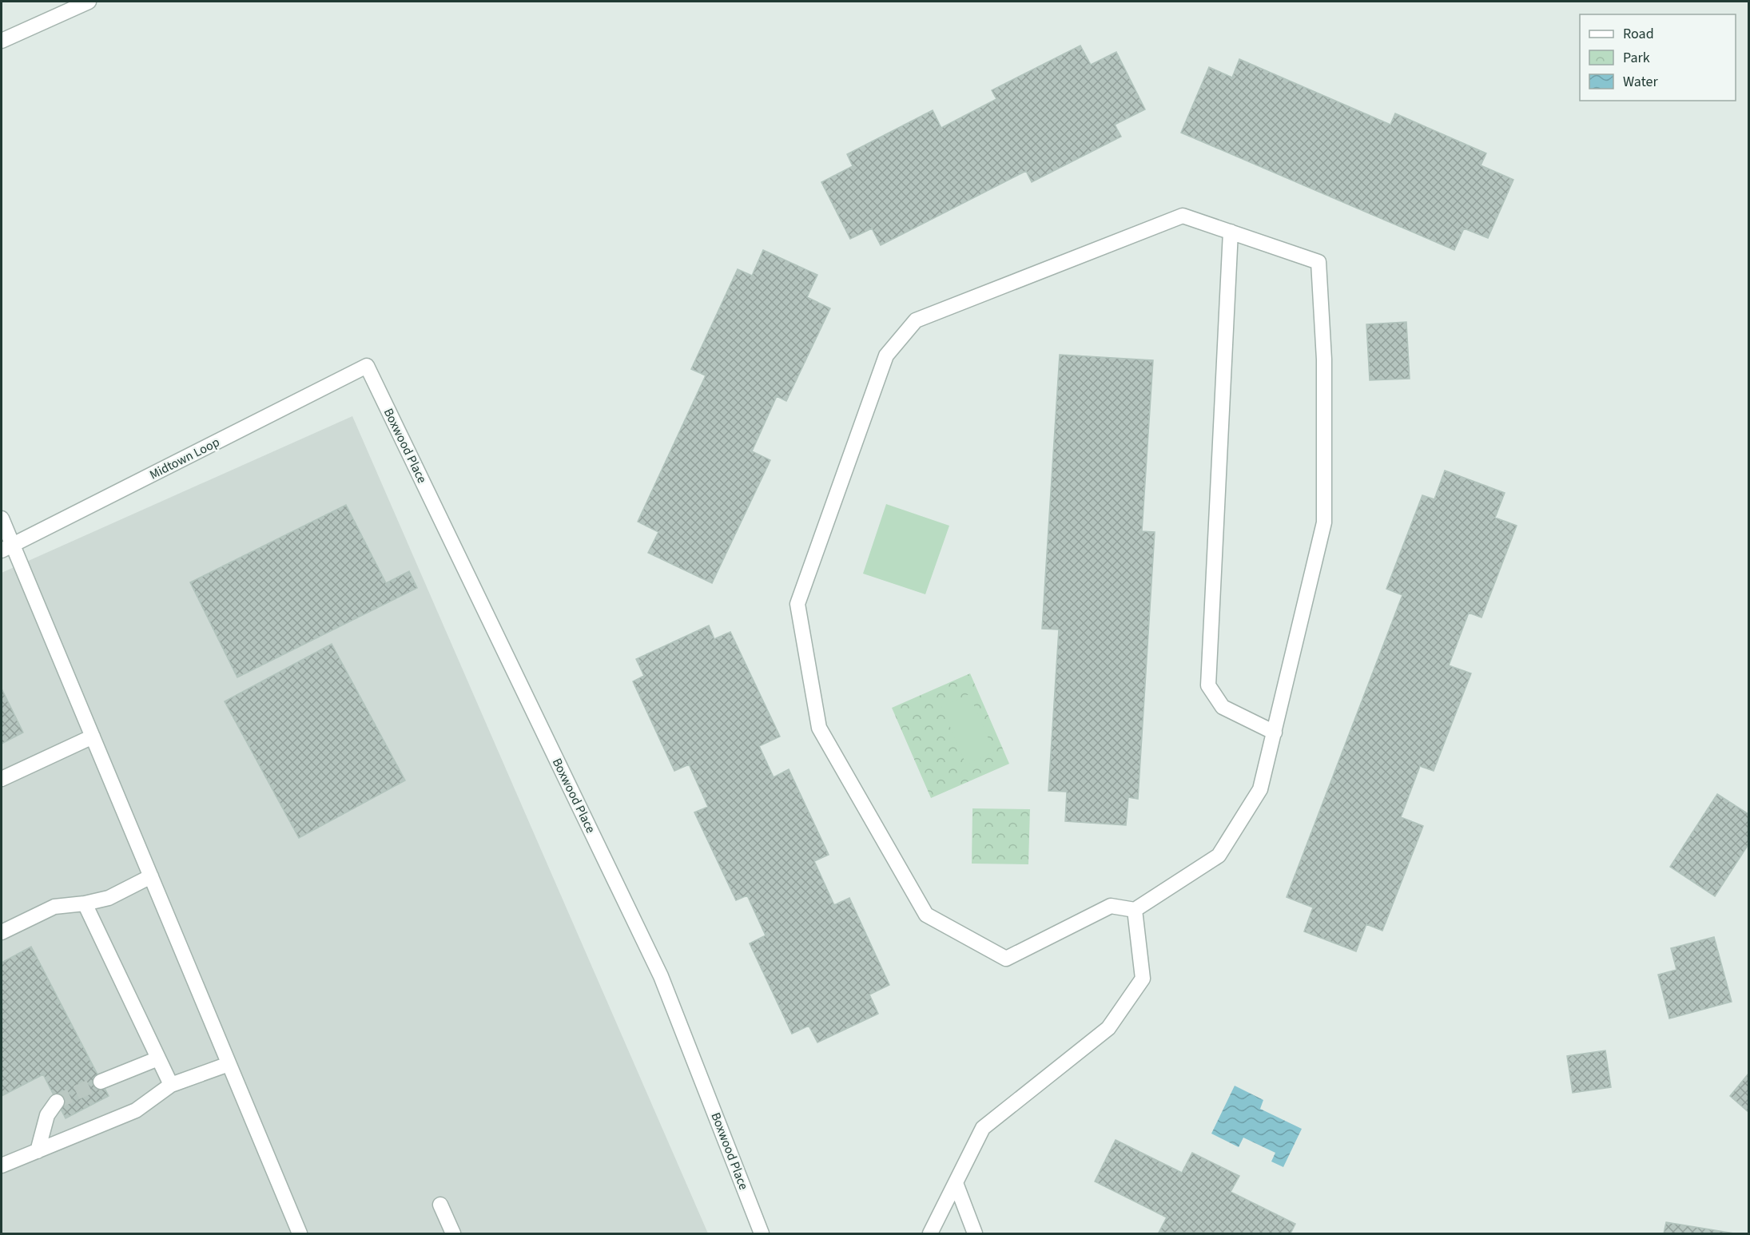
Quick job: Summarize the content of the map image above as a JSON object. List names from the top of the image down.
{
  "streets": {
    "street": ["Boxwood Place", "Midtown Loop"]
  },
  "crossings": [
    ["Boxwood Place", "Midtown Loop"]
  ],
  "legend": ["Road", "Park", "Water"]
}
